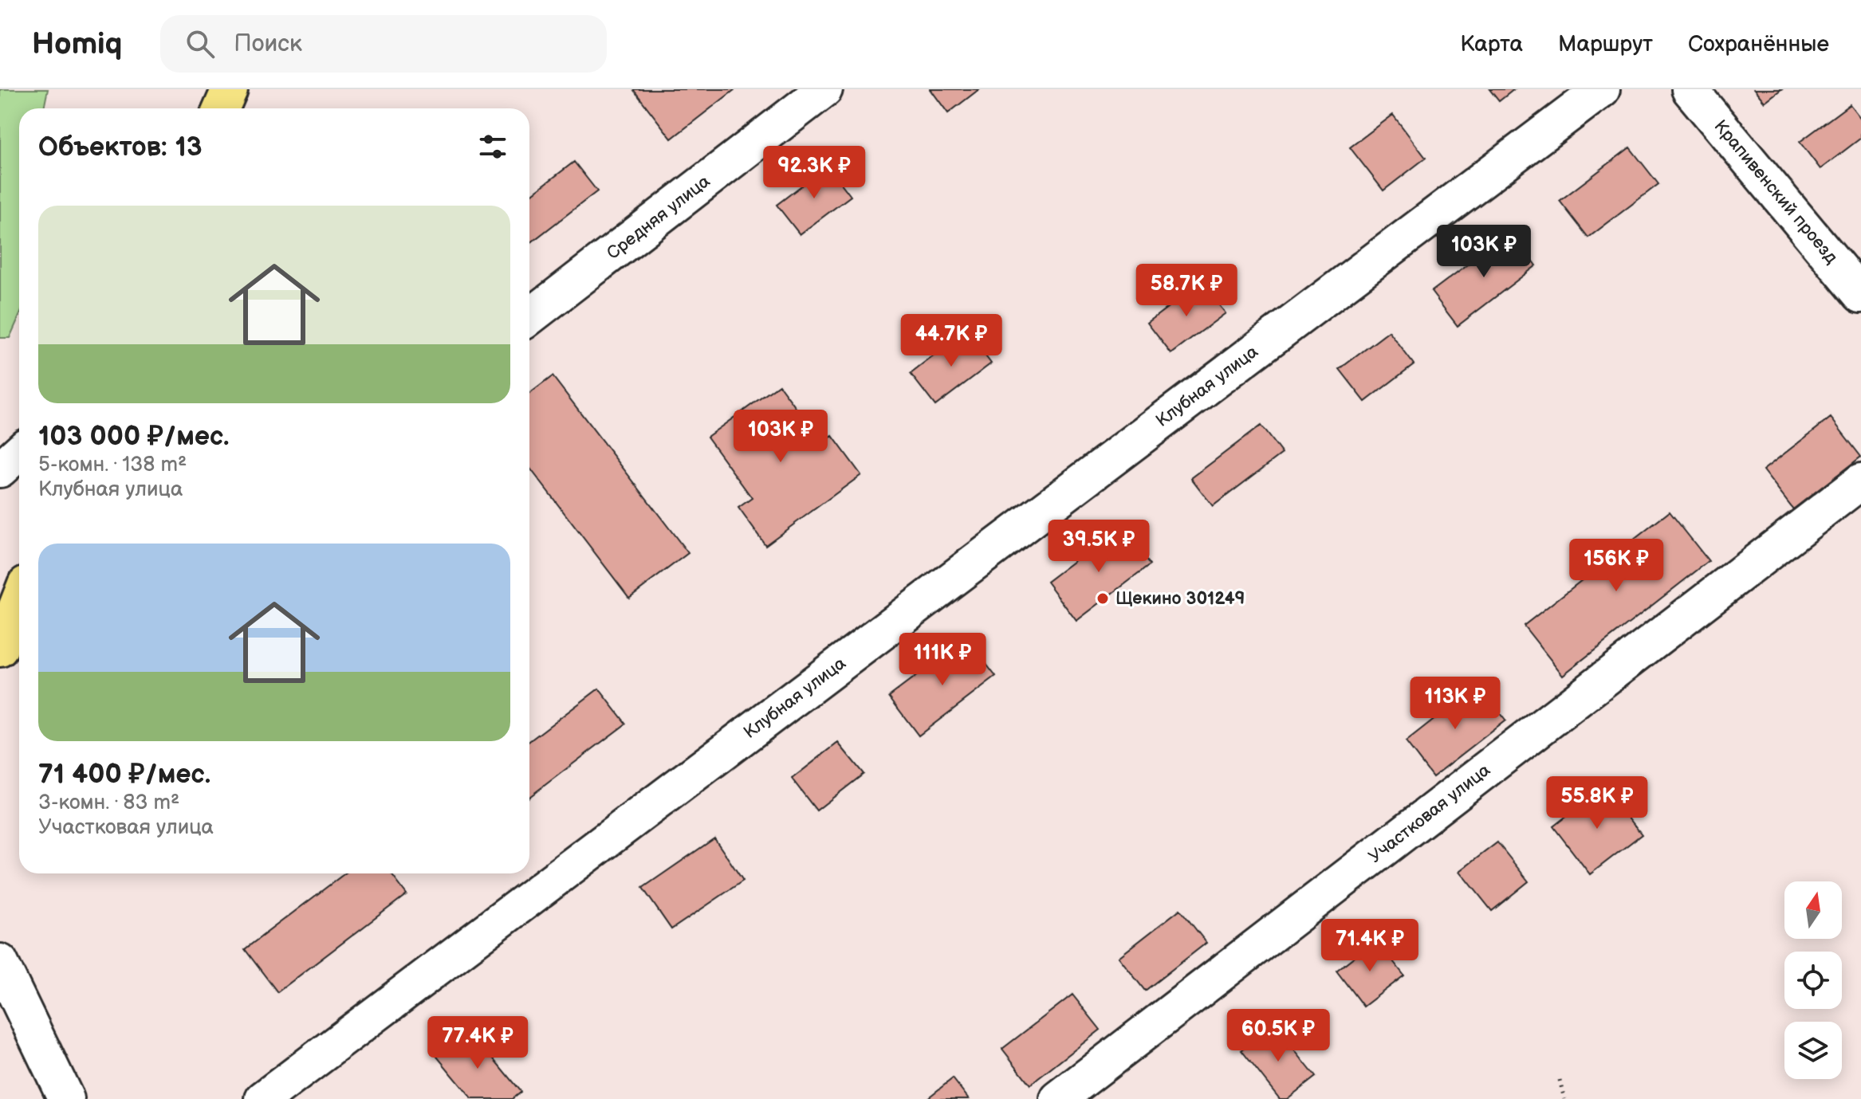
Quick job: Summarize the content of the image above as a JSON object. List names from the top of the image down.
{
  "streets": {
    "street": [
      "Крапивенский проезд",
      "Средняя улица",
      "Клубная улица",
      "Участковая улица"
    ]
  },
  "places": ["Щекино 301249"],
  "north": "top",
  "page": {
    "header": "Homiq",
    "search": "Поиск",
    "nav": ["Карта", "Маршрут", "Сохранённые"],
    "heading": "Объектов: 13",
    "price": [
      "92.3K ₽",
      "103K ₽",
      "58.7K ₽",
      "44.7K ₽",
      "103K ₽",
      "39.5K ₽",
      "156K ₽",
      "111K ₽",
      "113K ₽",
      "55.8K ₽",
      "71.4K ₽",
      "60.5K ₽",
      "77.4K ₽"
    ],
    "list": [
      {
        "name": "103 000 ₽/мес.",
        "note": "5-комн. · 138 m² · Клубная улица"
      },
      {
        "name": "71 400 ₽/мес.",
        "note": "3-комн. · 83 m² · Участковая улица"
      }
    ]
  }
}
